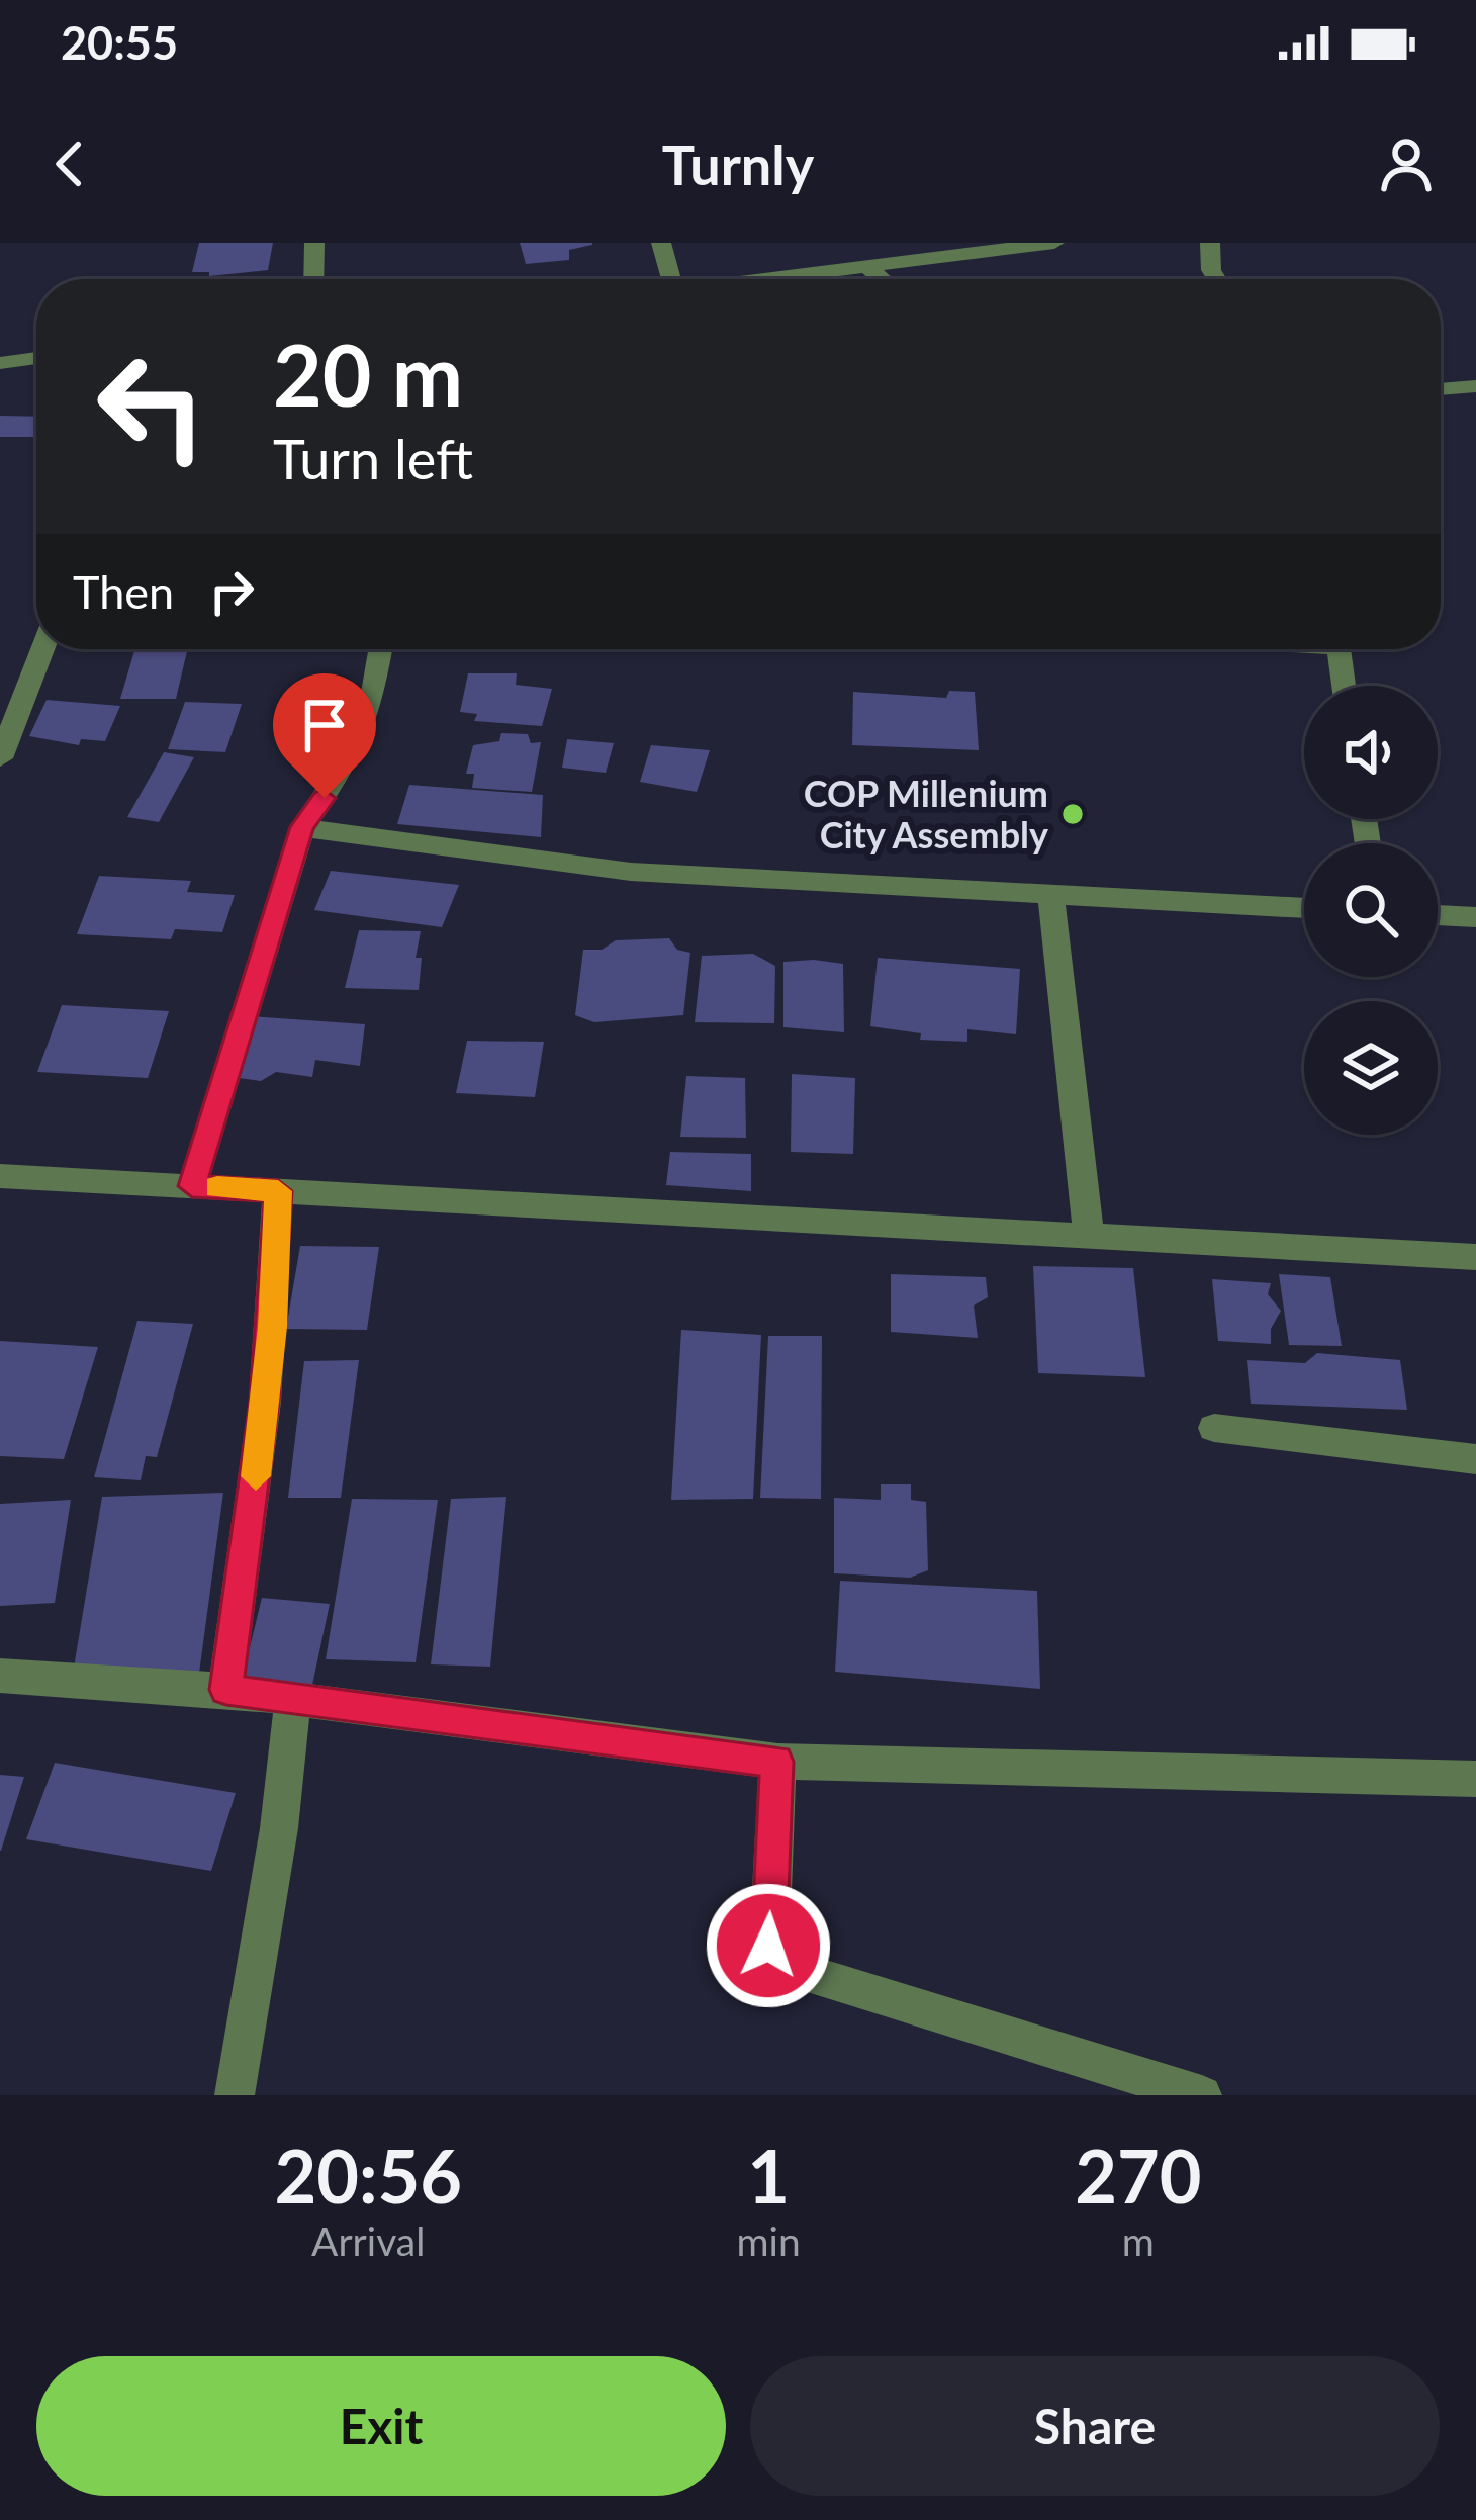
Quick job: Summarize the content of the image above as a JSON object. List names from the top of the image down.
{
  "places": ["COP Millenium City Assembly"],
  "page": {
    "status": "20:55",
    "header": "Turnly",
    "turn": ["20 m", "Turn left"],
    "then": "Then",
    "eta": [
      "20:56",
      "Arrival",
      "1",
      "min",
      "270",
      "m"
    ],
    "buttons": ["Exit", "Share"]
  }
}
